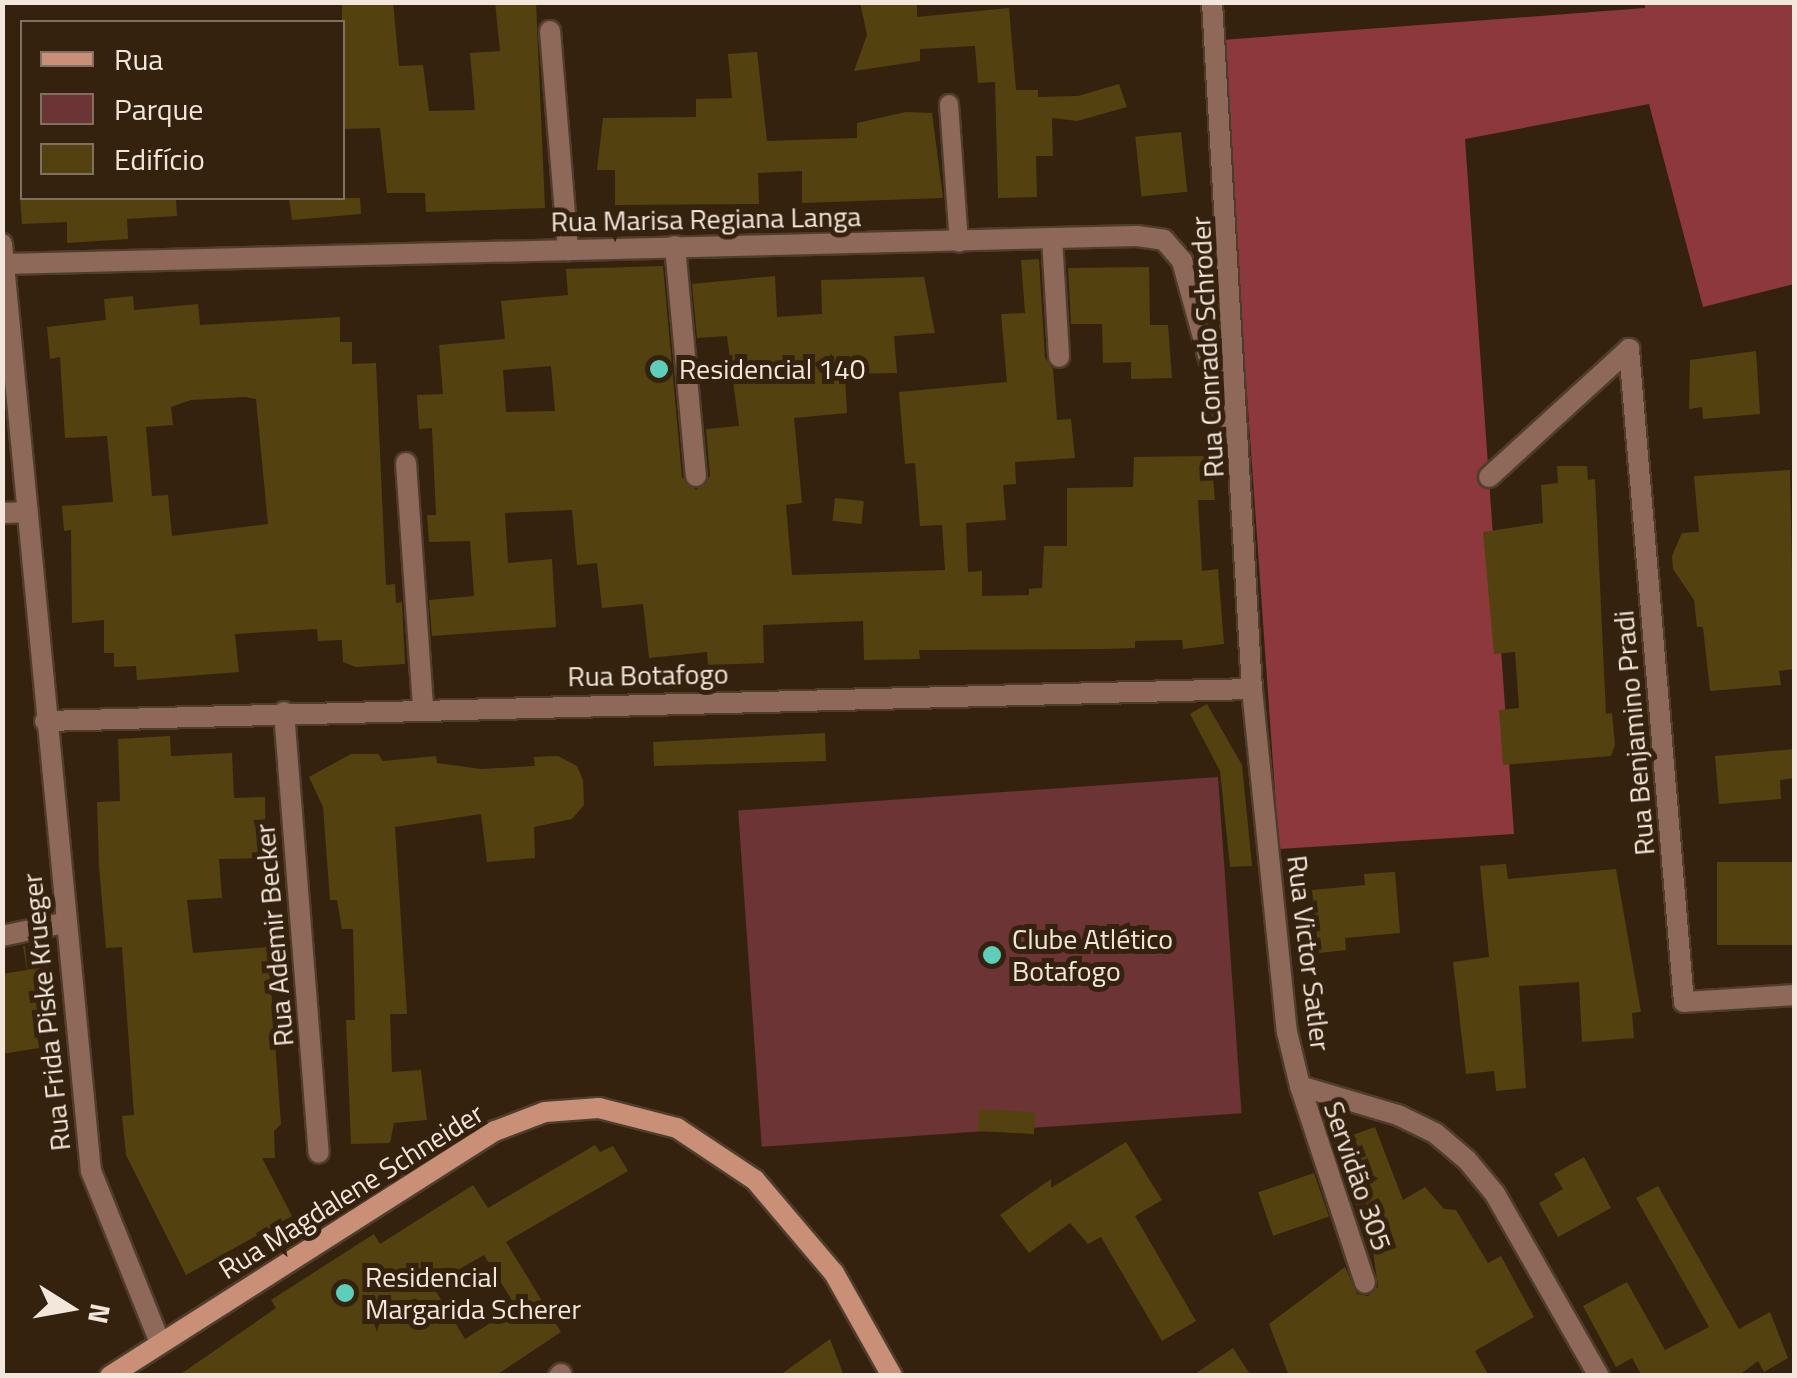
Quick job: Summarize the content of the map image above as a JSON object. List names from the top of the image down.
{
  "streets": {
    "main road": ["Rua Magdalene Schneider"],
    "street": [
      "Rua Marisa Regiana Langa",
      "Rua Conrado Schroder",
      "Rua Botafogo",
      "Rua Benjamino Pradi",
      "Rua Ademir Becker",
      "Rua Victor Satler",
      "Rua Frida Piske Krueger",
      "Servidão 305"
    ]
  },
  "crossings": [
    ["Rua Marisa Regiana Langa", "Rua Conrado Schroder"],
    ["Rua Marisa Regiana Langa", "Rua Frida Piske Krueger"],
    ["Rua Conrado Schroder", "Rua Botafogo"],
    ["Rua Conrado Schroder", "Rua Victor Satler"],
    ["Rua Botafogo", "Rua Ademir Becker"],
    ["Rua Botafogo", "Rua Victor Satler"],
    ["Rua Botafogo", "Rua Frida Piske Krueger"],
    ["Rua Victor Satler", "Servidão 305"],
    ["Rua Frida Piske Krueger", "Rua Magdalene Schneider"]
  ],
  "places": ["Residencial 140", "Clube Atlético Botafogo", "Residencial Margarida Scherer"],
  "legend": ["Rua", "Parque", "Edifício"],
  "north": "right"
}
